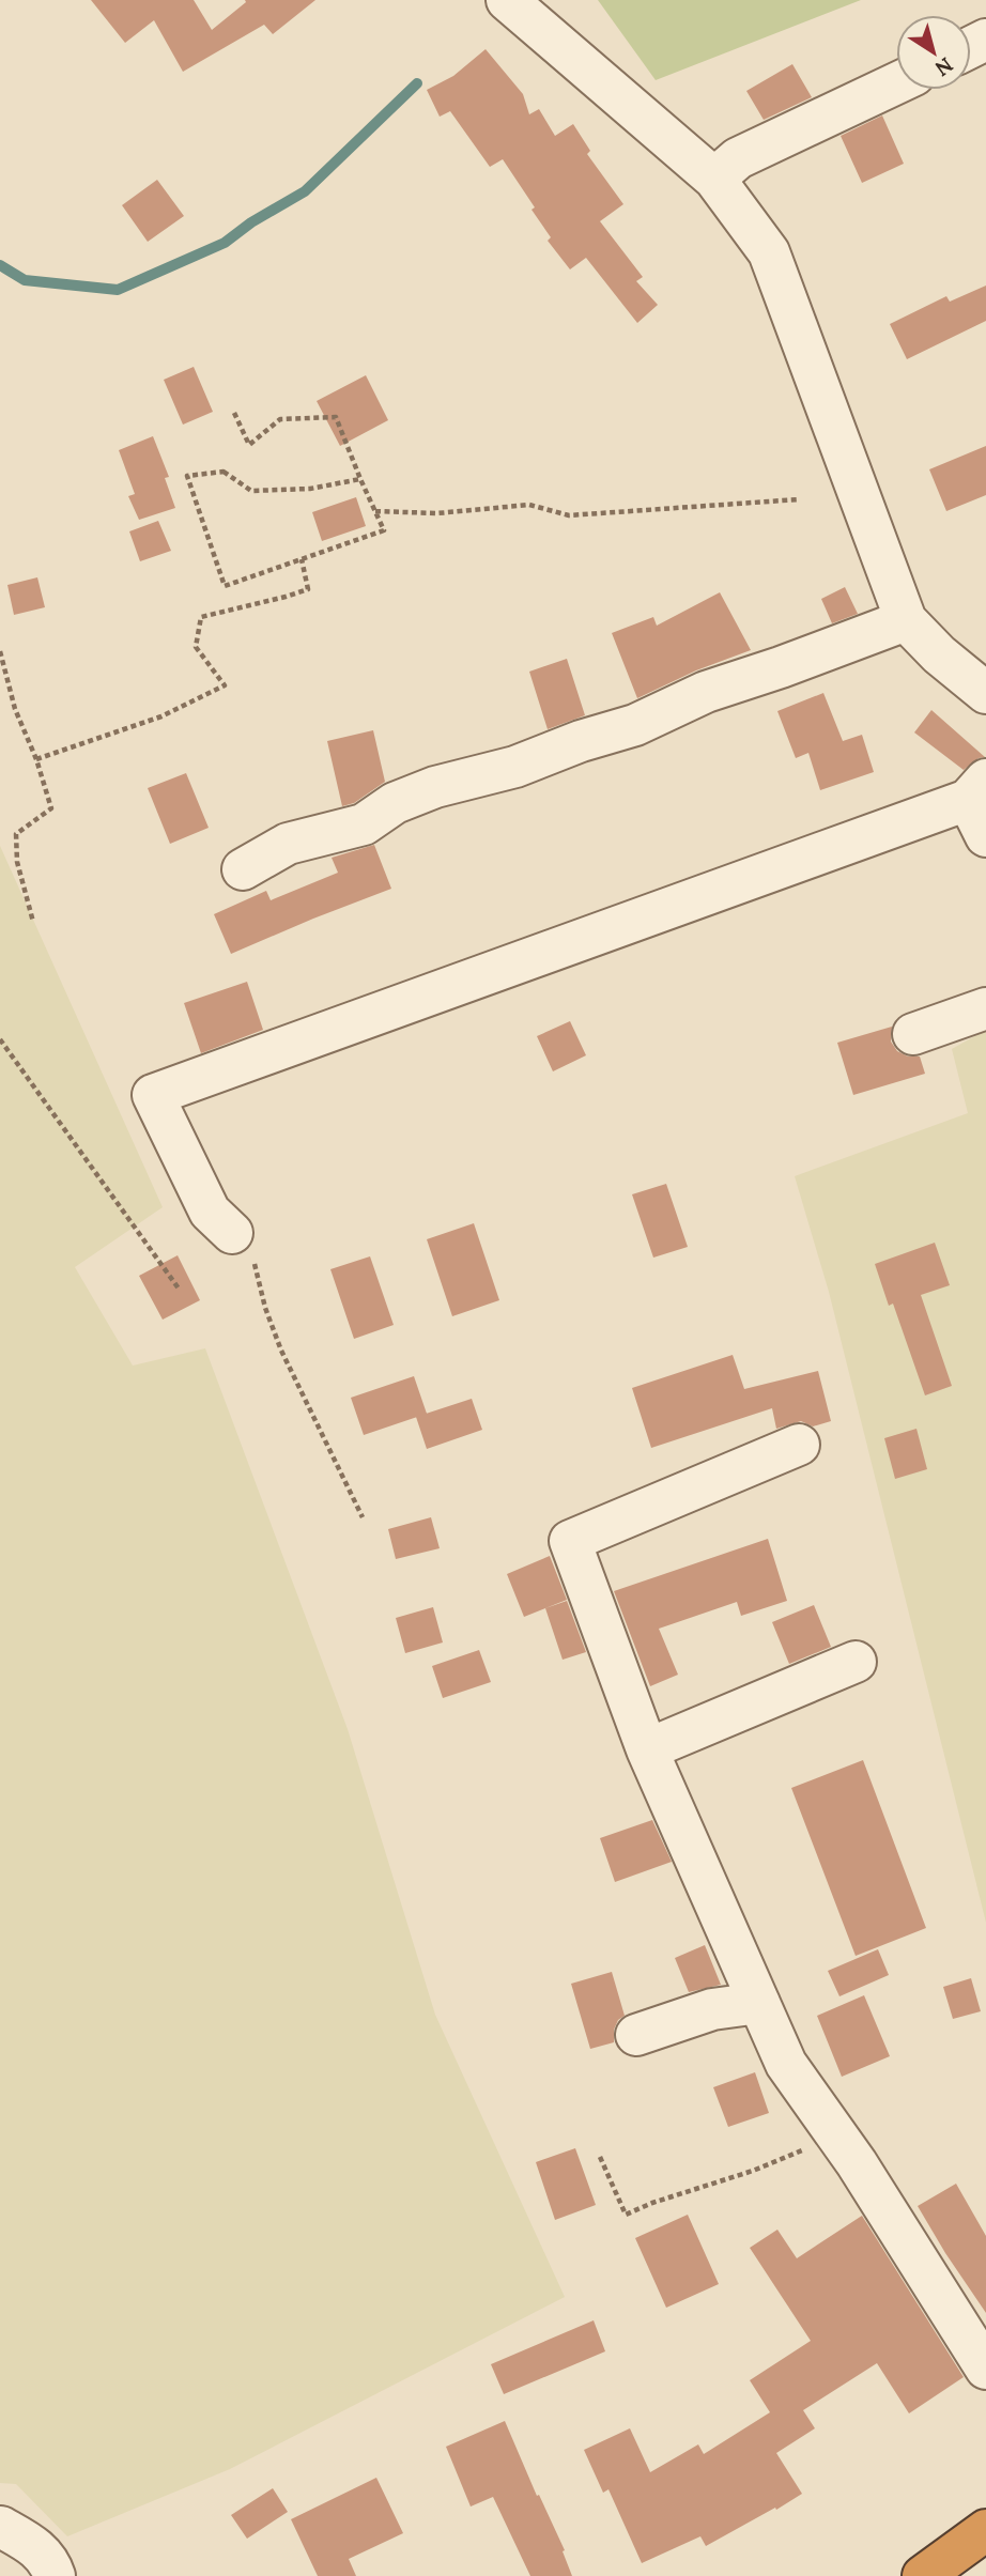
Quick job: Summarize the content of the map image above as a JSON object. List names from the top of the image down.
{
  "north": "bottom right"
}
